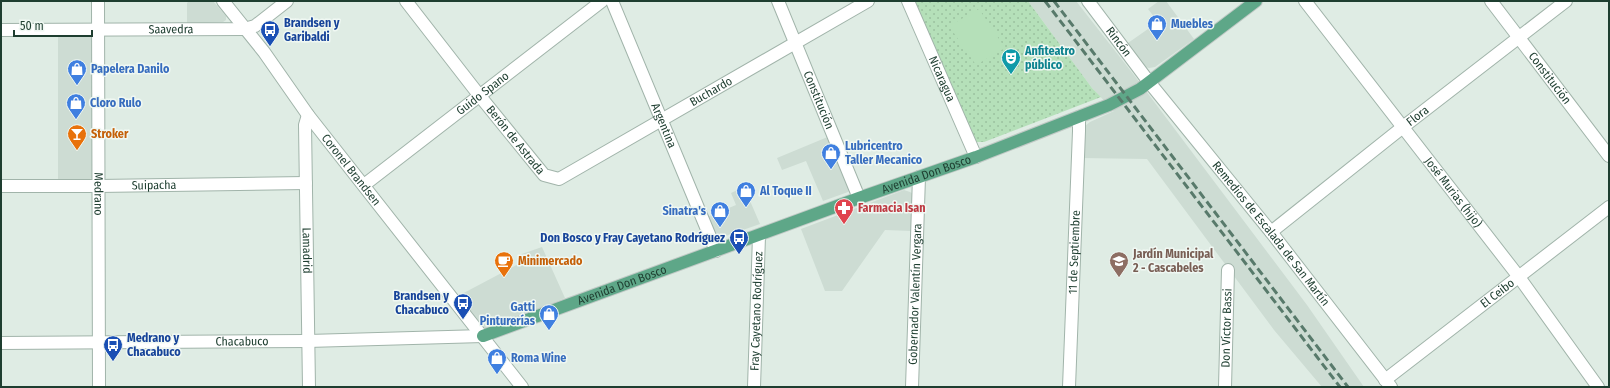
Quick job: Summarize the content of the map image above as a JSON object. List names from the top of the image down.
{
  "streets": {
    "main road": ["Avenida Don Bosco"],
    "street": [
      "Saavedra",
      "Rincón",
      "Nicaragua",
      "Constitución",
      "Guido Spano",
      "Buchardo",
      "Flora",
      "Argentina",
      "Berón de Astrada",
      "Coronel Brandsen",
      "Suipacha",
      "José Murias (hijo)",
      "Medrano",
      "Remedios de Escalada de San Martín",
      "Lamadrid",
      "11 de Septiembre",
      "El Ceibo",
      "Gobernador Valentín Vergara",
      "Fray Cayetano Rodríguez",
      "Don Víctor Bassi",
      "Chacabuco"
    ]
  },
  "crossings": [
    ["Saavedra", "Coronel Brandsen"],
    ["Saavedra", "Medrano"],
    ["Rincón", "Avenida Don Bosco"],
    ["Rincón", "Remedios de Escalada de San Martín"],
    ["Nicaragua", "Avenida Don Bosco"],
    ["Constitución", "Buchardo"],
    ["Constitución", "Flora"],
    ["Constitución", "Avenida Don Bosco"],
    ["Guido Spano", "Berón de Astrada"],
    ["Guido Spano", "Coronel Brandsen"],
    ["Buchardo", "Argentina"],
    ["Buchardo", "Berón de Astrada"],
    ["Flora", "José Murias (hijo)"],
    ["Flora", "Remedios de Escalada de San Martín"],
    ["Argentina", "Avenida Don Bosco"],
    ["Coronel Brandsen", "Avenida Don Bosco"],
    ["Coronel Brandsen", "Lamadrid"],
    ["Coronel Brandsen", "Chacabuco"],
    ["Avenida Don Bosco", "Remedios de Escalada de San Martín"],
    ["Avenida Don Bosco", "11 de Septiembre"],
    ["Avenida Don Bosco", "Gobernador Valentín Vergara"],
    ["Avenida Don Bosco", "Fray Cayetano Rodríguez"],
    ["Avenida Don Bosco", "Chacabuco"],
    ["Suipacha", "Medrano"],
    ["Suipacha", "Lamadrid"],
    ["José Murias (hijo)", "El Ceibo"],
    ["Medrano", "Chacabuco"],
    ["Remedios de Escalada de San Martín", "El Ceibo"],
    ["Lamadrid", "Chacabuco"]
  ],
  "places": {
    "shop": [
      "Muebles",
      "Papelera Danilo",
      "Cloro Rulo",
      "Lubricentro Taller Mecanico",
      "Al Toque II",
      "Sinatra's",
      "Gatti Pinturerías",
      "Roma Wine"
    ],
    "bus stop": [
      "Brandsen y Garibaldi",
      "Don Bosco y Fray Cayetano Rodríguez",
      "Brandsen y Chacabuco",
      "Medrano y Chacabuco"
    ],
    "theatre": ["Anfiteatro público"],
    "bar": ["Stroker"],
    "pharmacy": ["Farmacia Isan"],
    "cafe": ["Minimercado"],
    "school or university": ["Jardín Municipal 2 - Cascabeles"]
  },
  "scale_bar": "50 m"
}
